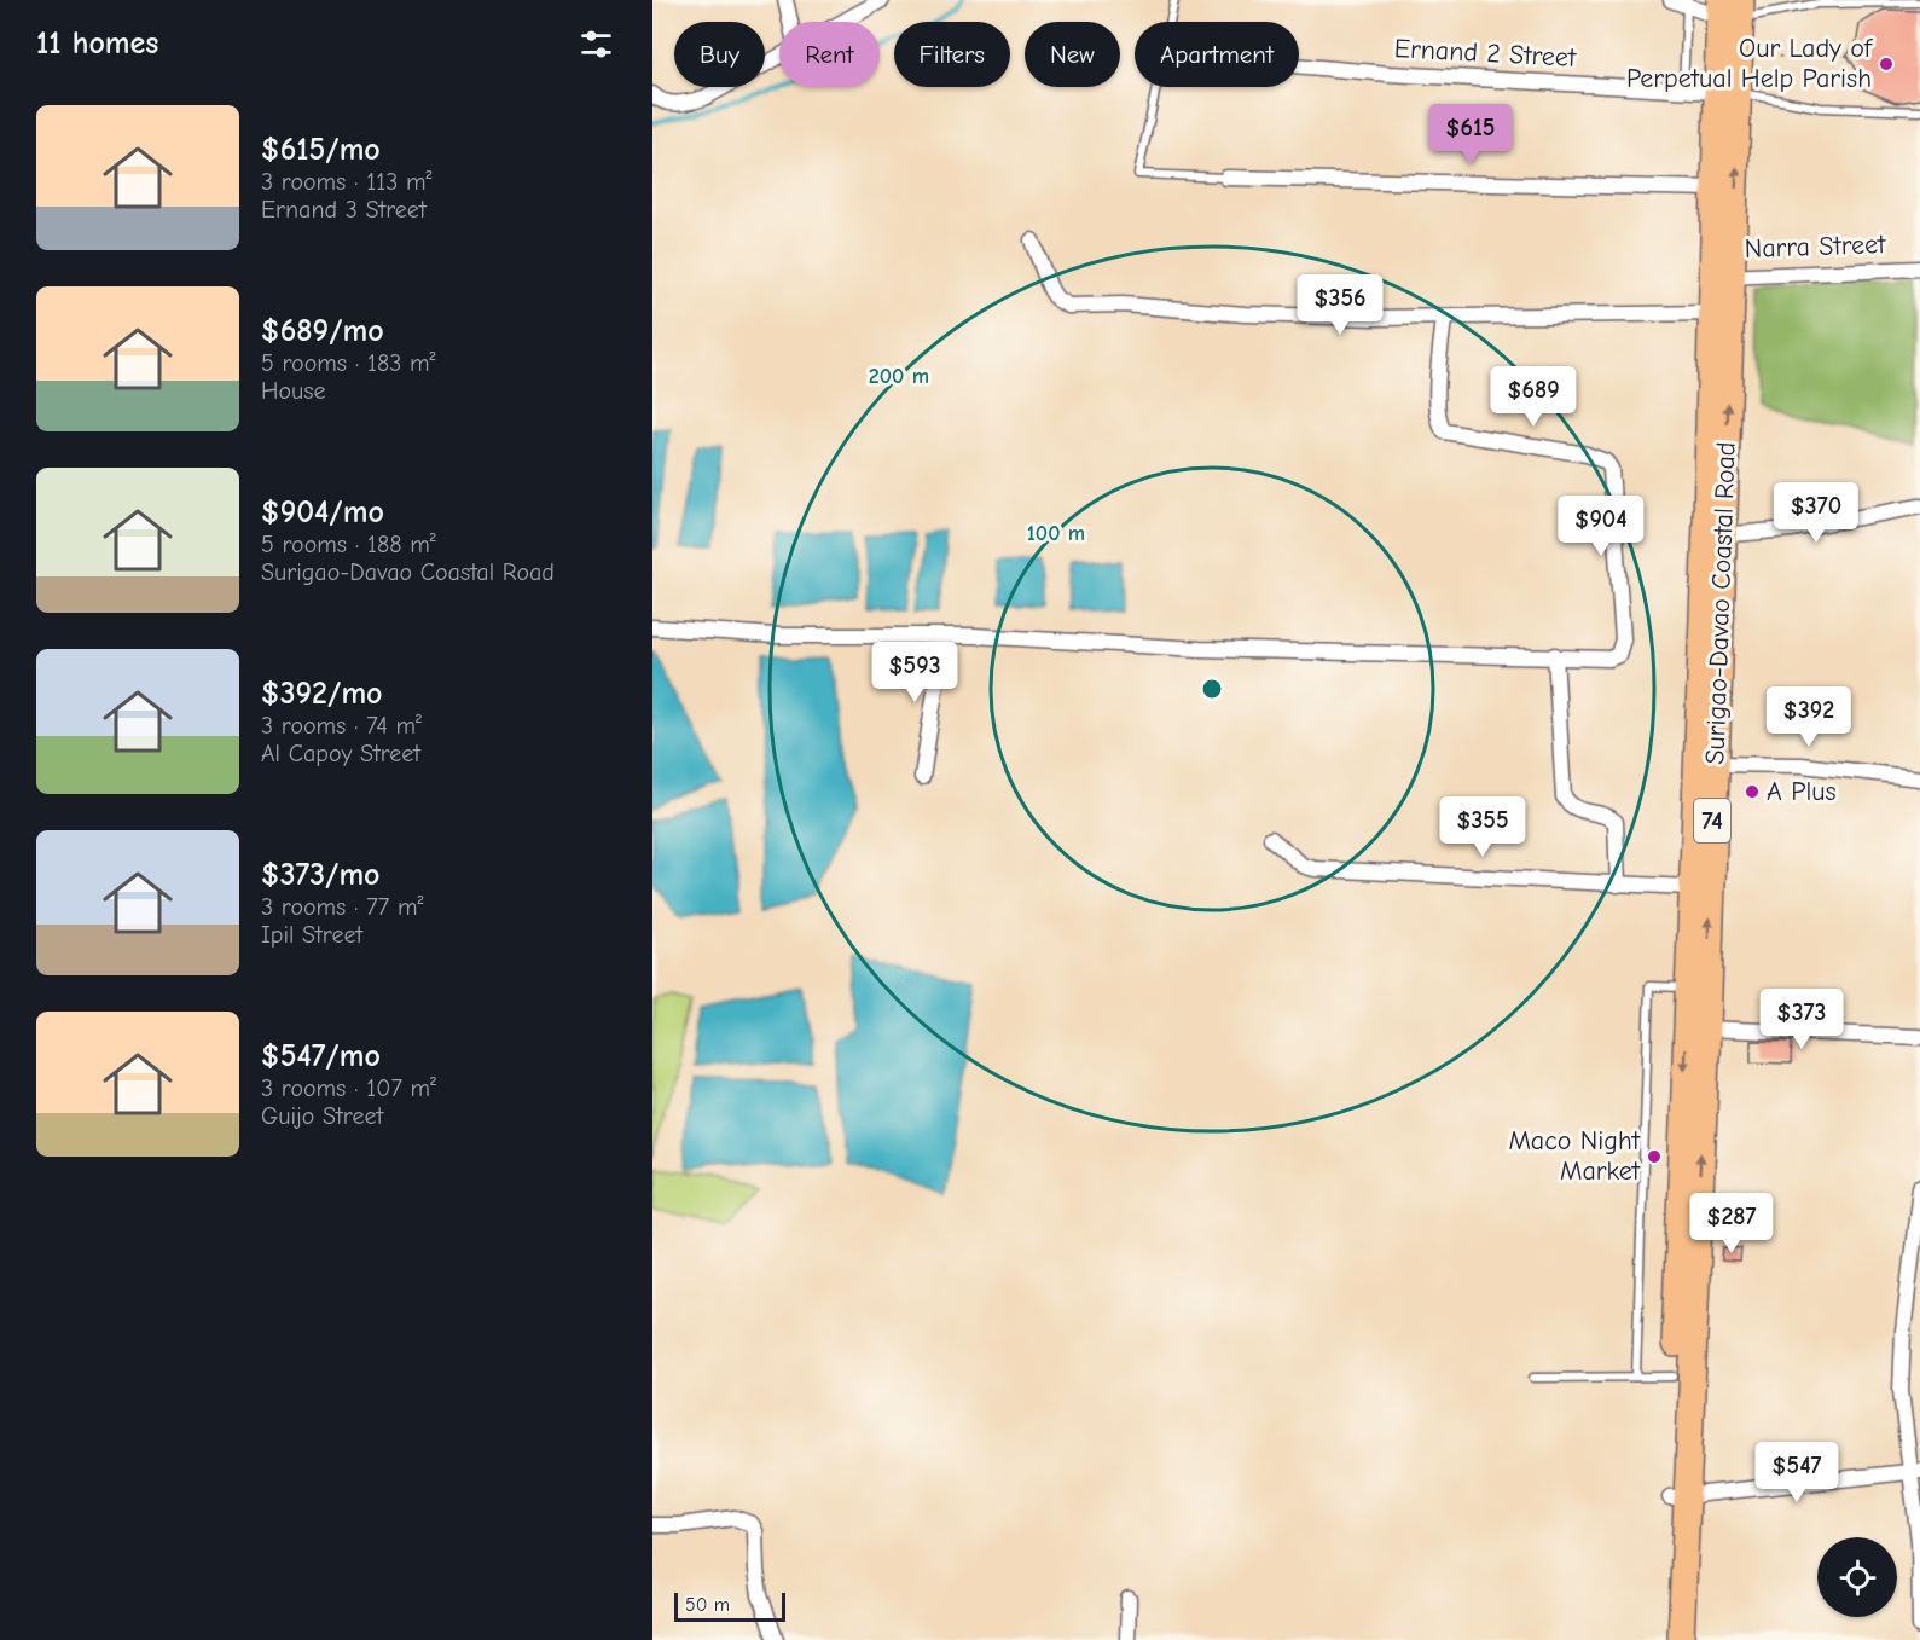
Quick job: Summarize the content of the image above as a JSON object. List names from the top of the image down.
{
  "streets": {
    "highway": ["Surigao-Davao Coastal Road", "74"],
    "street": ["Ernand 2 Street", "Narra Street"]
  },
  "crossings": [
    ["Ernand 2 Street", "Surigao-Davao Coastal Road"],
    ["Narra Street", "Surigao-Davao Coastal Road"]
  ],
  "places": ["Our Lady of Perpetual Help Parish", "A Plus", "Maco Night Market"],
  "scale_bar": "50 m",
  "page": {
    "heading": "11 homes",
    "chip": [
      "Buy",
      "Rent",
      "Filters",
      "New",
      "Apartment"
    ],
    "list": [
      {
        "name": "$615/mo",
        "note": "3 rooms · 113 m² · Ernand 3 Street"
      },
      {
        "name": "$689/mo",
        "note": "5 rooms · 183 m² · House"
      },
      {
        "name": "$904/mo",
        "note": "5 rooms · 188 m² · Surigao-Davao Coastal Road"
      },
      {
        "name": "$392/mo",
        "note": "3 rooms · 74 m² · Al Capoy Street"
      },
      {
        "name": "$373/mo",
        "note": "3 rooms · 77 m² · Ipil Street"
      },
      {
        "name": "$547/mo",
        "note": "3 rooms · 107 m² · Guijo Street"
      }
    ],
    "price": [
      "$615",
      "$356",
      "$689",
      "$370",
      "$904",
      "$593",
      "$392",
      "$355",
      "$373",
      "$287",
      "$547"
    ],
    "scale": "50 m"
  },
  "rings": ["200 m", "100 m"]
}
